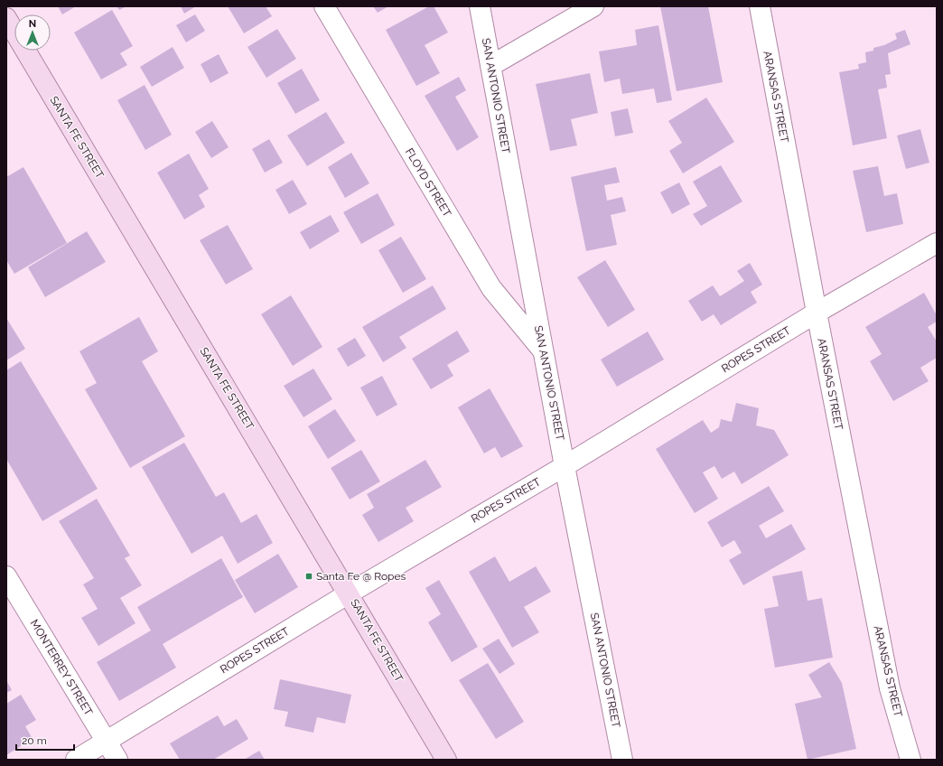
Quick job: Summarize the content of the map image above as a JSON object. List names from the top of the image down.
{
  "streets": {
    "main road": ["SANTA FE STREET"],
    "street": [
      "SAN ANTONIO STREET",
      "ARANSAS STREET",
      "FLOYD STREET",
      "ROPES STREET",
      "MONTERREY STREET"
    ]
  },
  "crossings": [
    ["SAN ANTONIO STREET", "FLOYD STREET"],
    ["SAN ANTONIO STREET", "ROPES STREET"],
    ["ARANSAS STREET", "ROPES STREET"],
    ["SANTA FE STREET", "ROPES STREET"],
    ["ROPES STREET", "MONTERREY STREET"]
  ],
  "places": {
    "transit": ["Santa Fe @ Ropes"]
  },
  "scale_bar": "20 m",
  "north": "top"
}
